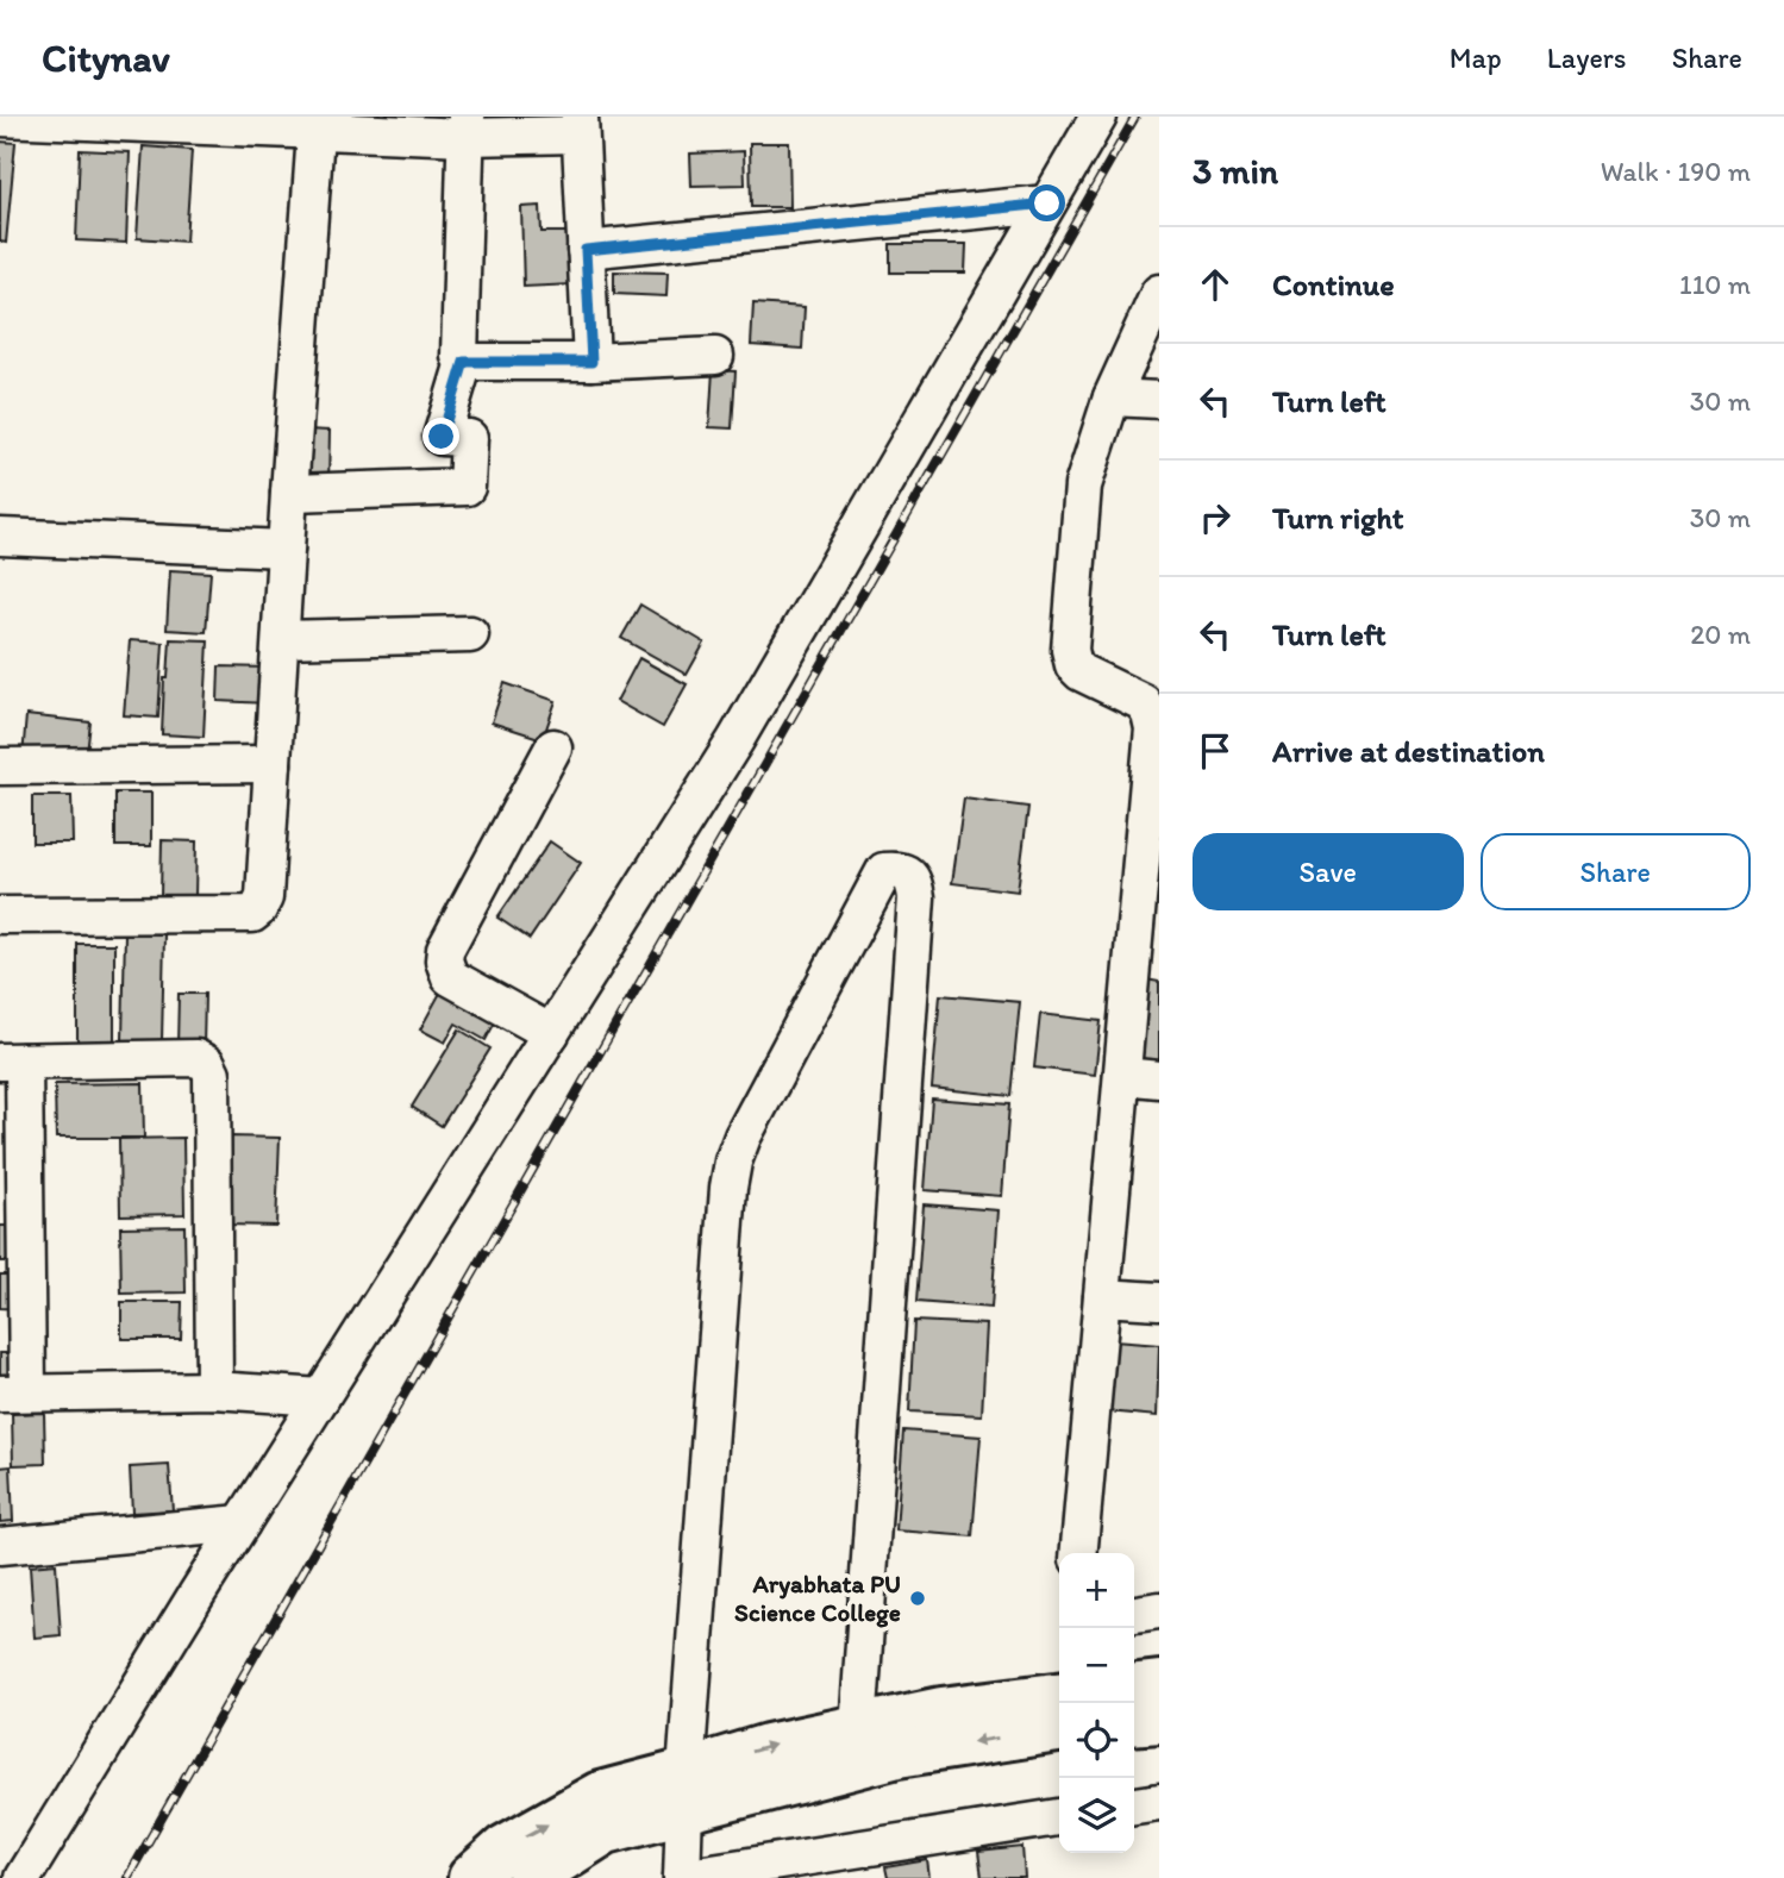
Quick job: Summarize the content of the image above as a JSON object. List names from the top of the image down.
{
  "places": ["Aryabhata PU Science College"],
  "page": {
    "header": "Citynav",
    "nav": ["Map", "Layers", "Share"],
    "heading": ["3 min", "Walk · 190 m"],
    "list": [
      ["Continue", "110 m"],
      ["Turn left", "30 m"],
      ["Turn right", "30 m"],
      ["Turn left", "20 m"],
      "Arrive at destination"
    ],
    "buttons": ["Save", "Share"],
    "map_buttons": ["+", "−"]
  }
}
